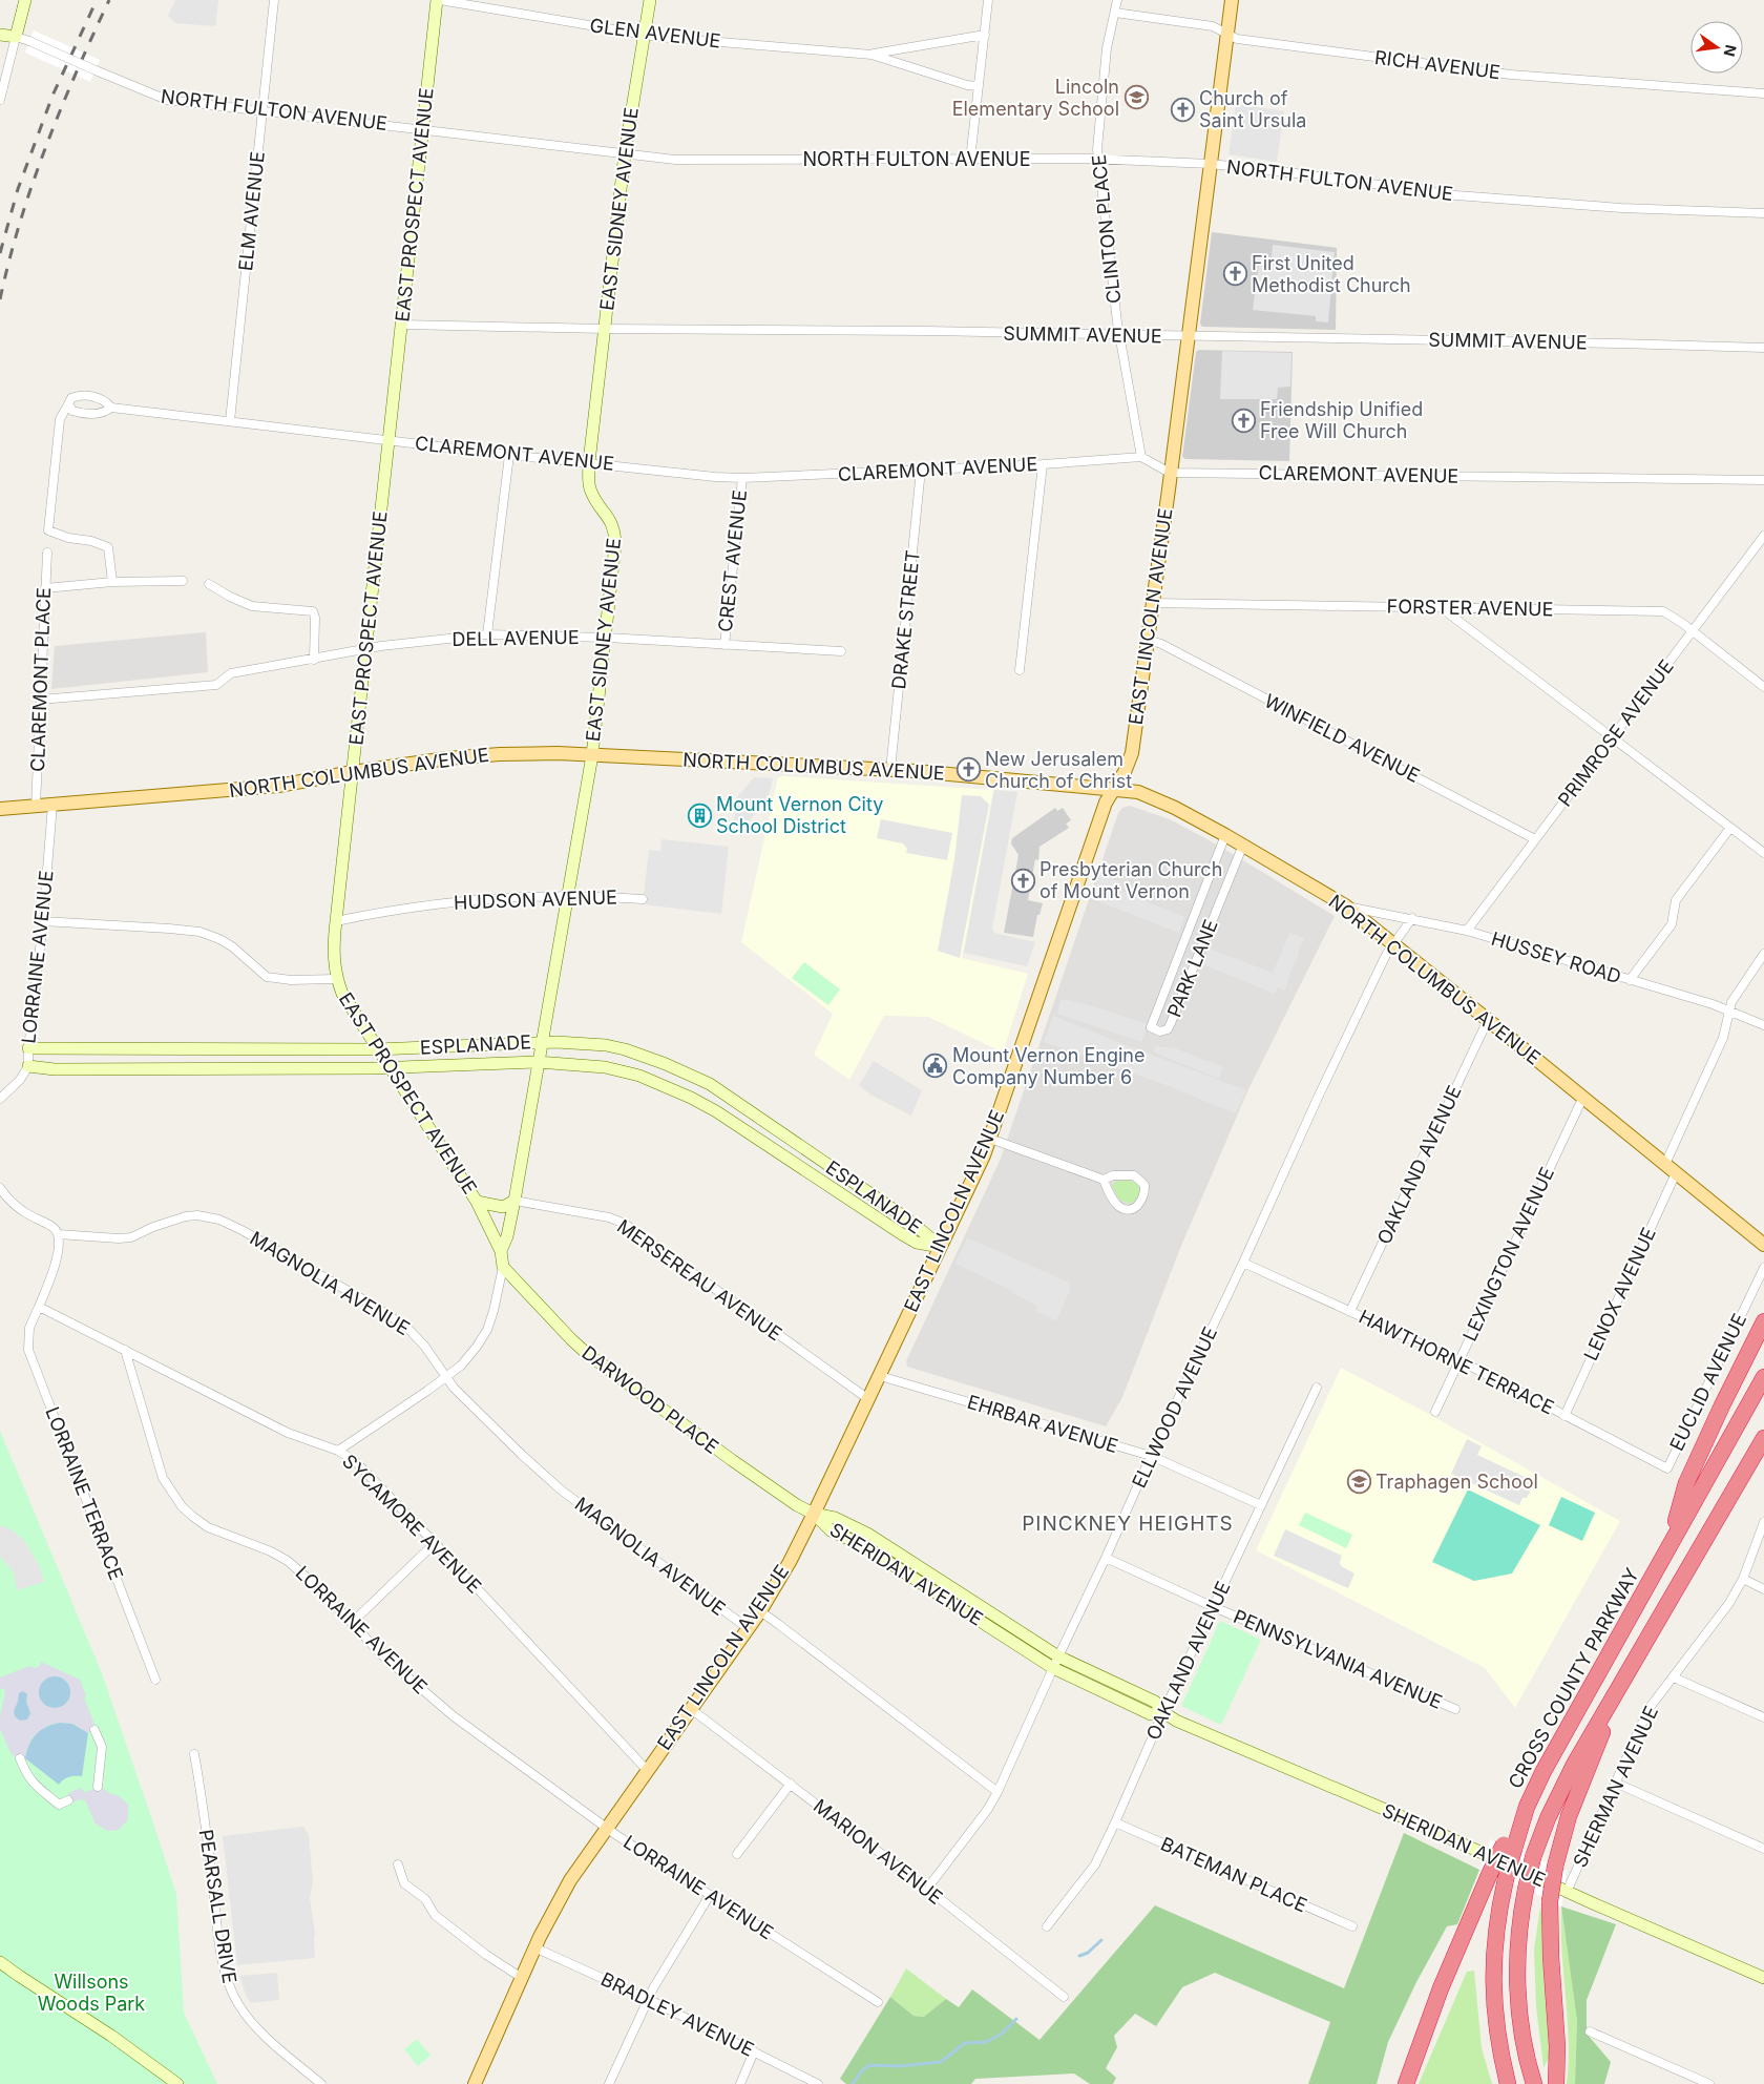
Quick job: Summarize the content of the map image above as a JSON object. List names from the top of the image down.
{
  "streets": {
    "highway": ["CROSS COUNTY PARKWAY"],
    "main road": ["EAST LINCOLN AVENUE", "NORTH COLUMBUS AVENUE"],
    "street": [
      "GLEN AVENUE",
      "RICH AVENUE",
      "NORTH FULTON AVENUE",
      "EAST PROSPECT AVENUE",
      "EAST SIDNEY AVENUE",
      "ELM AVENUE",
      "CLINTON PLACE",
      "SUMMIT AVENUE",
      "CLAREMONT AVENUE",
      "CREST AVENUE",
      "FORSTER AVENUE",
      "DRAKE STREET",
      "DELL AVENUE",
      "CLAREMONT PLACE",
      "PRIMROSE AVENUE",
      "WINFIELD AVENUE",
      "HUDSON AVENUE",
      "LORRAINE AVENUE",
      "HUSSEY ROAD",
      "PARK LANE",
      "ESPLANADE",
      "OAKLAND AVENUE",
      "LEXINGTON AVENUE",
      "MERSEREAU AVENUE",
      "MAGNOLIA AVENUE",
      "LENOX AVENUE",
      "HAWTHORNE TERRACE",
      "EUCLID AVENUE",
      "DARWOOD PLACE",
      "ELLWOOD AVENUE",
      "EHRBAR AVENUE",
      "LORRAINE TERRACE",
      "SYCAMORE AVENUE",
      "SHERIDAN AVENUE",
      "PENNSYLVANIA AVENUE",
      "SHERMAN AVENUE",
      "MARION AVENUE",
      "BATEMAN PLACE",
      "PEARSALL DRIVE",
      "BRADLEY AVENUE"
    ]
  },
  "crossings": [
    ["GLEN AVENUE", "EAST PROSPECT AVENUE"],
    ["GLEN AVENUE", "EAST SIDNEY AVENUE"],
    ["RICH AVENUE", "CLINTON PLACE"],
    ["RICH AVENUE", "EAST LINCOLN AVENUE"],
    ["NORTH FULTON AVENUE", "EAST PROSPECT AVENUE"],
    ["NORTH FULTON AVENUE", "EAST SIDNEY AVENUE"],
    ["NORTH FULTON AVENUE", "ELM AVENUE"],
    ["NORTH FULTON AVENUE", "CLINTON PLACE"],
    ["NORTH FULTON AVENUE", "EAST LINCOLN AVENUE"],
    ["EAST PROSPECT AVENUE", "EAST SIDNEY AVENUE"],
    ["EAST PROSPECT AVENUE", "SUMMIT AVENUE"],
    ["EAST PROSPECT AVENUE", "CLAREMONT AVENUE"],
    ["EAST PROSPECT AVENUE", "DELL AVENUE"],
    ["EAST PROSPECT AVENUE", "NORTH COLUMBUS AVENUE"],
    ["EAST PROSPECT AVENUE", "HUDSON AVENUE"],
    ["EAST PROSPECT AVENUE", "ESPLANADE"],
    ["EAST PROSPECT AVENUE", "MAGNOLIA AVENUE"],
    ["EAST PROSPECT AVENUE", "DARWOOD PLACE"],
    ["EAST PROSPECT AVENUE", "SYCAMORE AVENUE"],
    ["EAST SIDNEY AVENUE", "SUMMIT AVENUE"],
    ["EAST SIDNEY AVENUE", "CLAREMONT AVENUE"],
    ["EAST SIDNEY AVENUE", "DELL AVENUE"],
    ["EAST SIDNEY AVENUE", "NORTH COLUMBUS AVENUE"],
    ["EAST SIDNEY AVENUE", "HUDSON AVENUE"],
    ["EAST SIDNEY AVENUE", "ESPLANADE"],
    ["EAST SIDNEY AVENUE", "MERSEREAU AVENUE"],
    ["ELM AVENUE", "CLAREMONT AVENUE"],
    ["CLINTON PLACE", "SUMMIT AVENUE"],
    ["CLINTON PLACE", "CLAREMONT AVENUE"],
    ["SUMMIT AVENUE", "EAST LINCOLN AVENUE"],
    ["CLAREMONT AVENUE", "CREST AVENUE"],
    ["CLAREMONT AVENUE", "EAST LINCOLN AVENUE"],
    ["CLAREMONT AVENUE", "DRAKE STREET"],
    ["CREST AVENUE", "DELL AVENUE"],
    ["FORSTER AVENUE", "EAST LINCOLN AVENUE"],
    ["FORSTER AVENUE", "PRIMROSE AVENUE"],
    ["EAST LINCOLN AVENUE", "WINFIELD AVENUE"],
    ["EAST LINCOLN AVENUE", "NORTH COLUMBUS AVENUE"],
    ["EAST LINCOLN AVENUE", "LORRAINE AVENUE"],
    ["EAST LINCOLN AVENUE", "ESPLANADE"],
    ["EAST LINCOLN AVENUE", "MERSEREAU AVENUE"],
    ["EAST LINCOLN AVENUE", "MAGNOLIA AVENUE"],
    ["EAST LINCOLN AVENUE", "DARWOOD PLACE"],
    ["EAST LINCOLN AVENUE", "EHRBAR AVENUE"],
    ["EAST LINCOLN AVENUE", "SYCAMORE AVENUE"],
    ["EAST LINCOLN AVENUE", "SHERIDAN AVENUE"],
    ["EAST LINCOLN AVENUE", "MARION AVENUE"],
    ["EAST LINCOLN AVENUE", "BRADLEY AVENUE"],
    ["DRAKE STREET", "NORTH COLUMBUS AVENUE"],
    ["DELL AVENUE", "CLAREMONT PLACE"],
    ["CLAREMONT PLACE", "NORTH COLUMBUS AVENUE"],
    ["PRIMROSE AVENUE", "WINFIELD AVENUE"],
    ["PRIMROSE AVENUE", "HUSSEY ROAD"],
    ["NORTH COLUMBUS AVENUE", "LORRAINE AVENUE"],
    ["NORTH COLUMBUS AVENUE", "HUSSEY ROAD"],
    ["NORTH COLUMBUS AVENUE", "PARK LANE"],
    ["NORTH COLUMBUS AVENUE", "OAKLAND AVENUE"],
    ["NORTH COLUMBUS AVENUE", "LEXINGTON AVENUE"],
    ["NORTH COLUMBUS AVENUE", "LENOX AVENUE"],
    ["NORTH COLUMBUS AVENUE", "ELLWOOD AVENUE"],
    ["LORRAINE AVENUE", "ESPLANADE"],
    ["LORRAINE AVENUE", "SYCAMORE AVENUE"],
    ["HUSSEY ROAD", "ELLWOOD AVENUE"],
    ["OAKLAND AVENUE", "HAWTHORNE TERRACE"],
    ["OAKLAND AVENUE", "EHRBAR AVENUE"],
    ["OAKLAND AVENUE", "SHERIDAN AVENUE"],
    ["OAKLAND AVENUE", "PENNSYLVANIA AVENUE"],
    ["OAKLAND AVENUE", "BATEMAN PLACE"],
    ["LEXINGTON AVENUE", "HAWTHORNE TERRACE"],
    ["LENOX AVENUE", "HAWTHORNE TERRACE"],
    ["HAWTHORNE TERRACE", "EUCLID AVENUE"],
    ["HAWTHORNE TERRACE", "ELLWOOD AVENUE"],
    ["DARWOOD PLACE", "SHERIDAN AVENUE"],
    ["ELLWOOD AVENUE", "EHRBAR AVENUE"],
    ["ELLWOOD AVENUE", "SHERIDAN AVENUE"],
    ["ELLWOOD AVENUE", "PENNSYLVANIA AVENUE"],
    ["ELLWOOD AVENUE", "MARION AVENUE"],
    ["SHERIDAN AVENUE", "SHERMAN AVENUE"]
  ],
  "districts": ["PINCKNEY HEIGHTS"],
  "parks": ["Willsons Woods Park"],
  "places": {
    "school or university": ["Lincoln Elementary School", "Traphagen School"],
    "church": [
      "Church of Saint Ursula",
      "First United Methodist Church",
      "Friendship Unified Free Will Church",
      "New Jerusalem Church of Christ",
      "Presbyterian Church of Mount Vernon"
    ],
    "building": ["Mount Vernon City School District"],
    "public building": ["Mount Vernon Engine Company Number 6"]
  },
  "north": "right"
}
